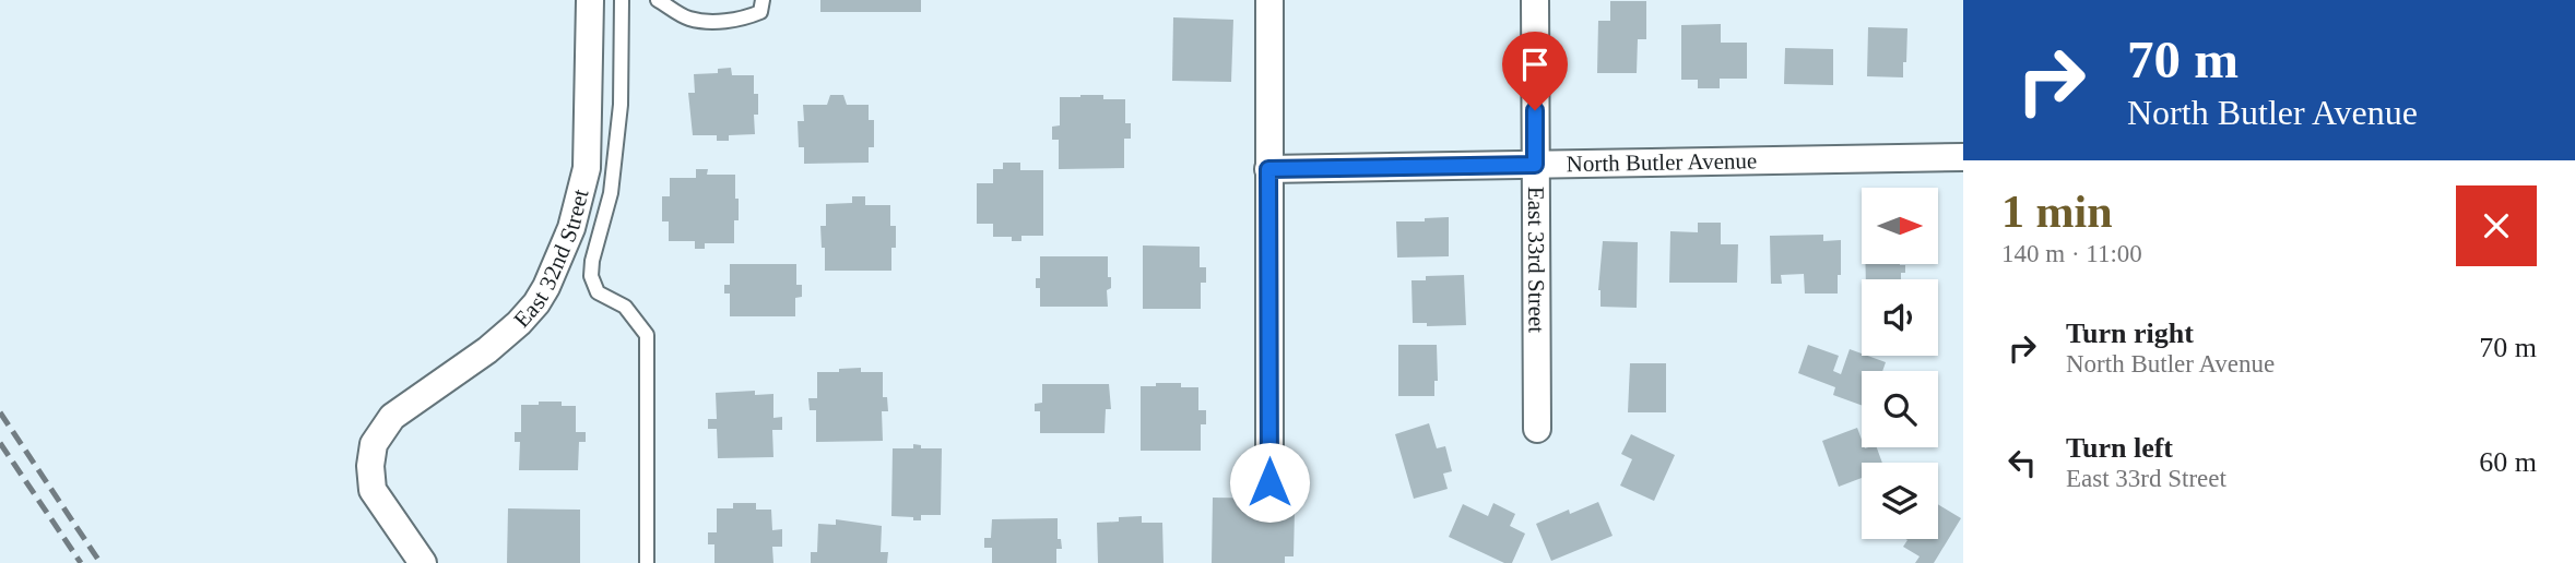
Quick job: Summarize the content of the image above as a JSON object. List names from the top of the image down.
{
  "streets": {
    "street": ["North Butler Avenue", "East 32nd Street", "East 33rd Street"]
  },
  "crossings": [
    ["North Butler Avenue", "East 33rd Street"]
  ],
  "north": "right",
  "page": {
    "turn": ["70 m", "North Butler Avenue"],
    "heading": ["1 min", "140 m · 11:00"],
    "list": [
      {
        "name": "Turn right",
        "note": "North Butler Avenue",
        "value": "70 m"
      },
      {
        "name": "Turn left",
        "note": "East 33rd Street",
        "value": "60 m"
      }
    ]
  }
}
